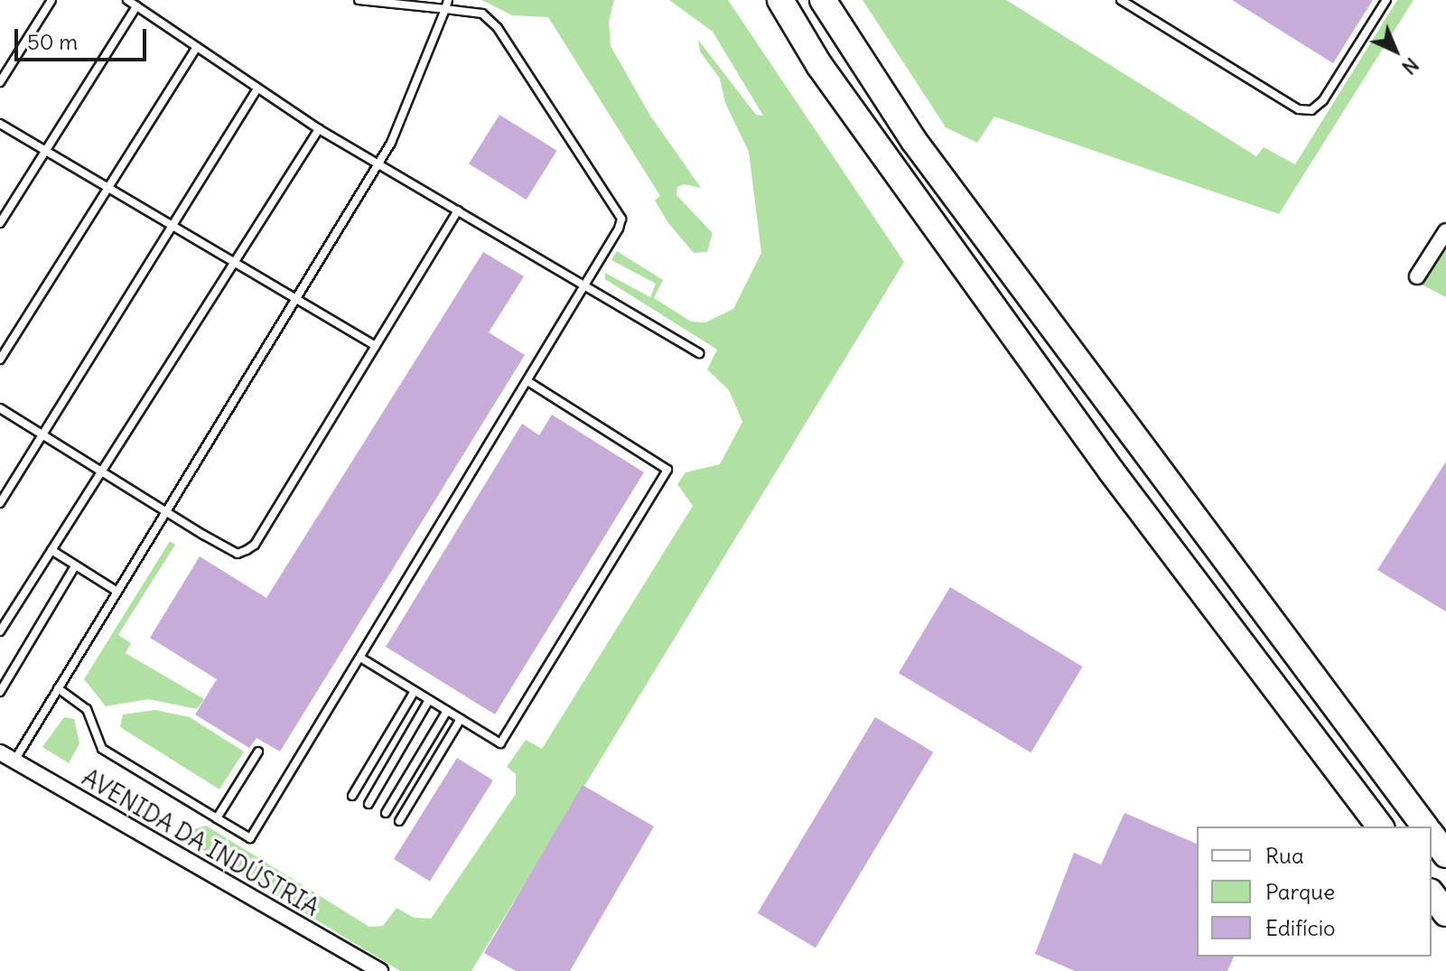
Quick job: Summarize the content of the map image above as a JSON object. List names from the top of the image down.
{
  "streets": {
    "street": ["AVENIDA DA INDÚSTRIA"]
  },
  "legend": ["Rua", "Parque", "Edifício"],
  "scale_bar": "50 m",
  "north": "bottom right"
}
